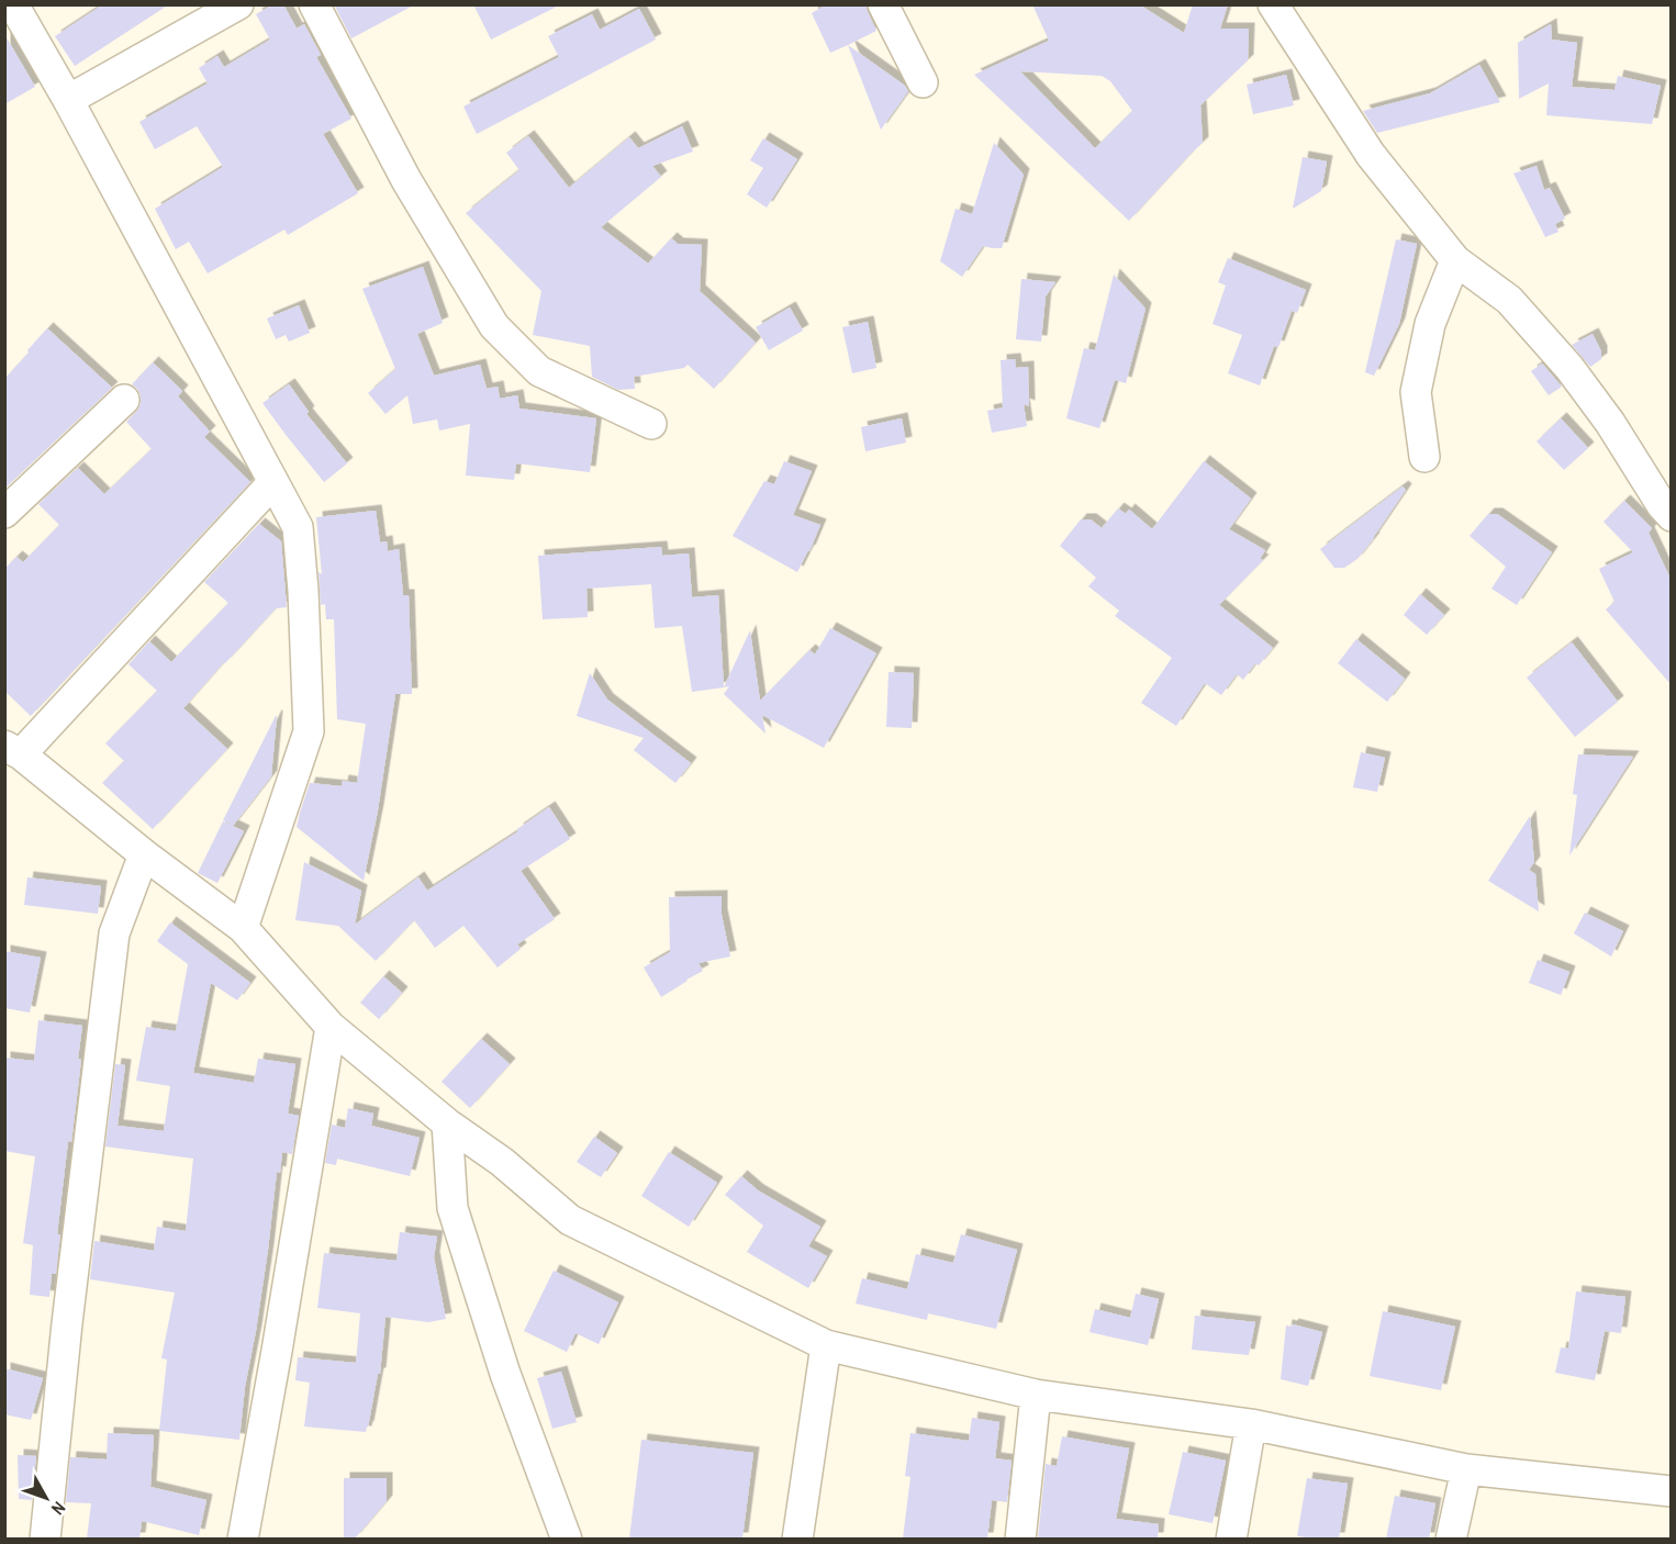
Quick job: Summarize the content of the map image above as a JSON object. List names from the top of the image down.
{
  "north": "bottom right"
}
